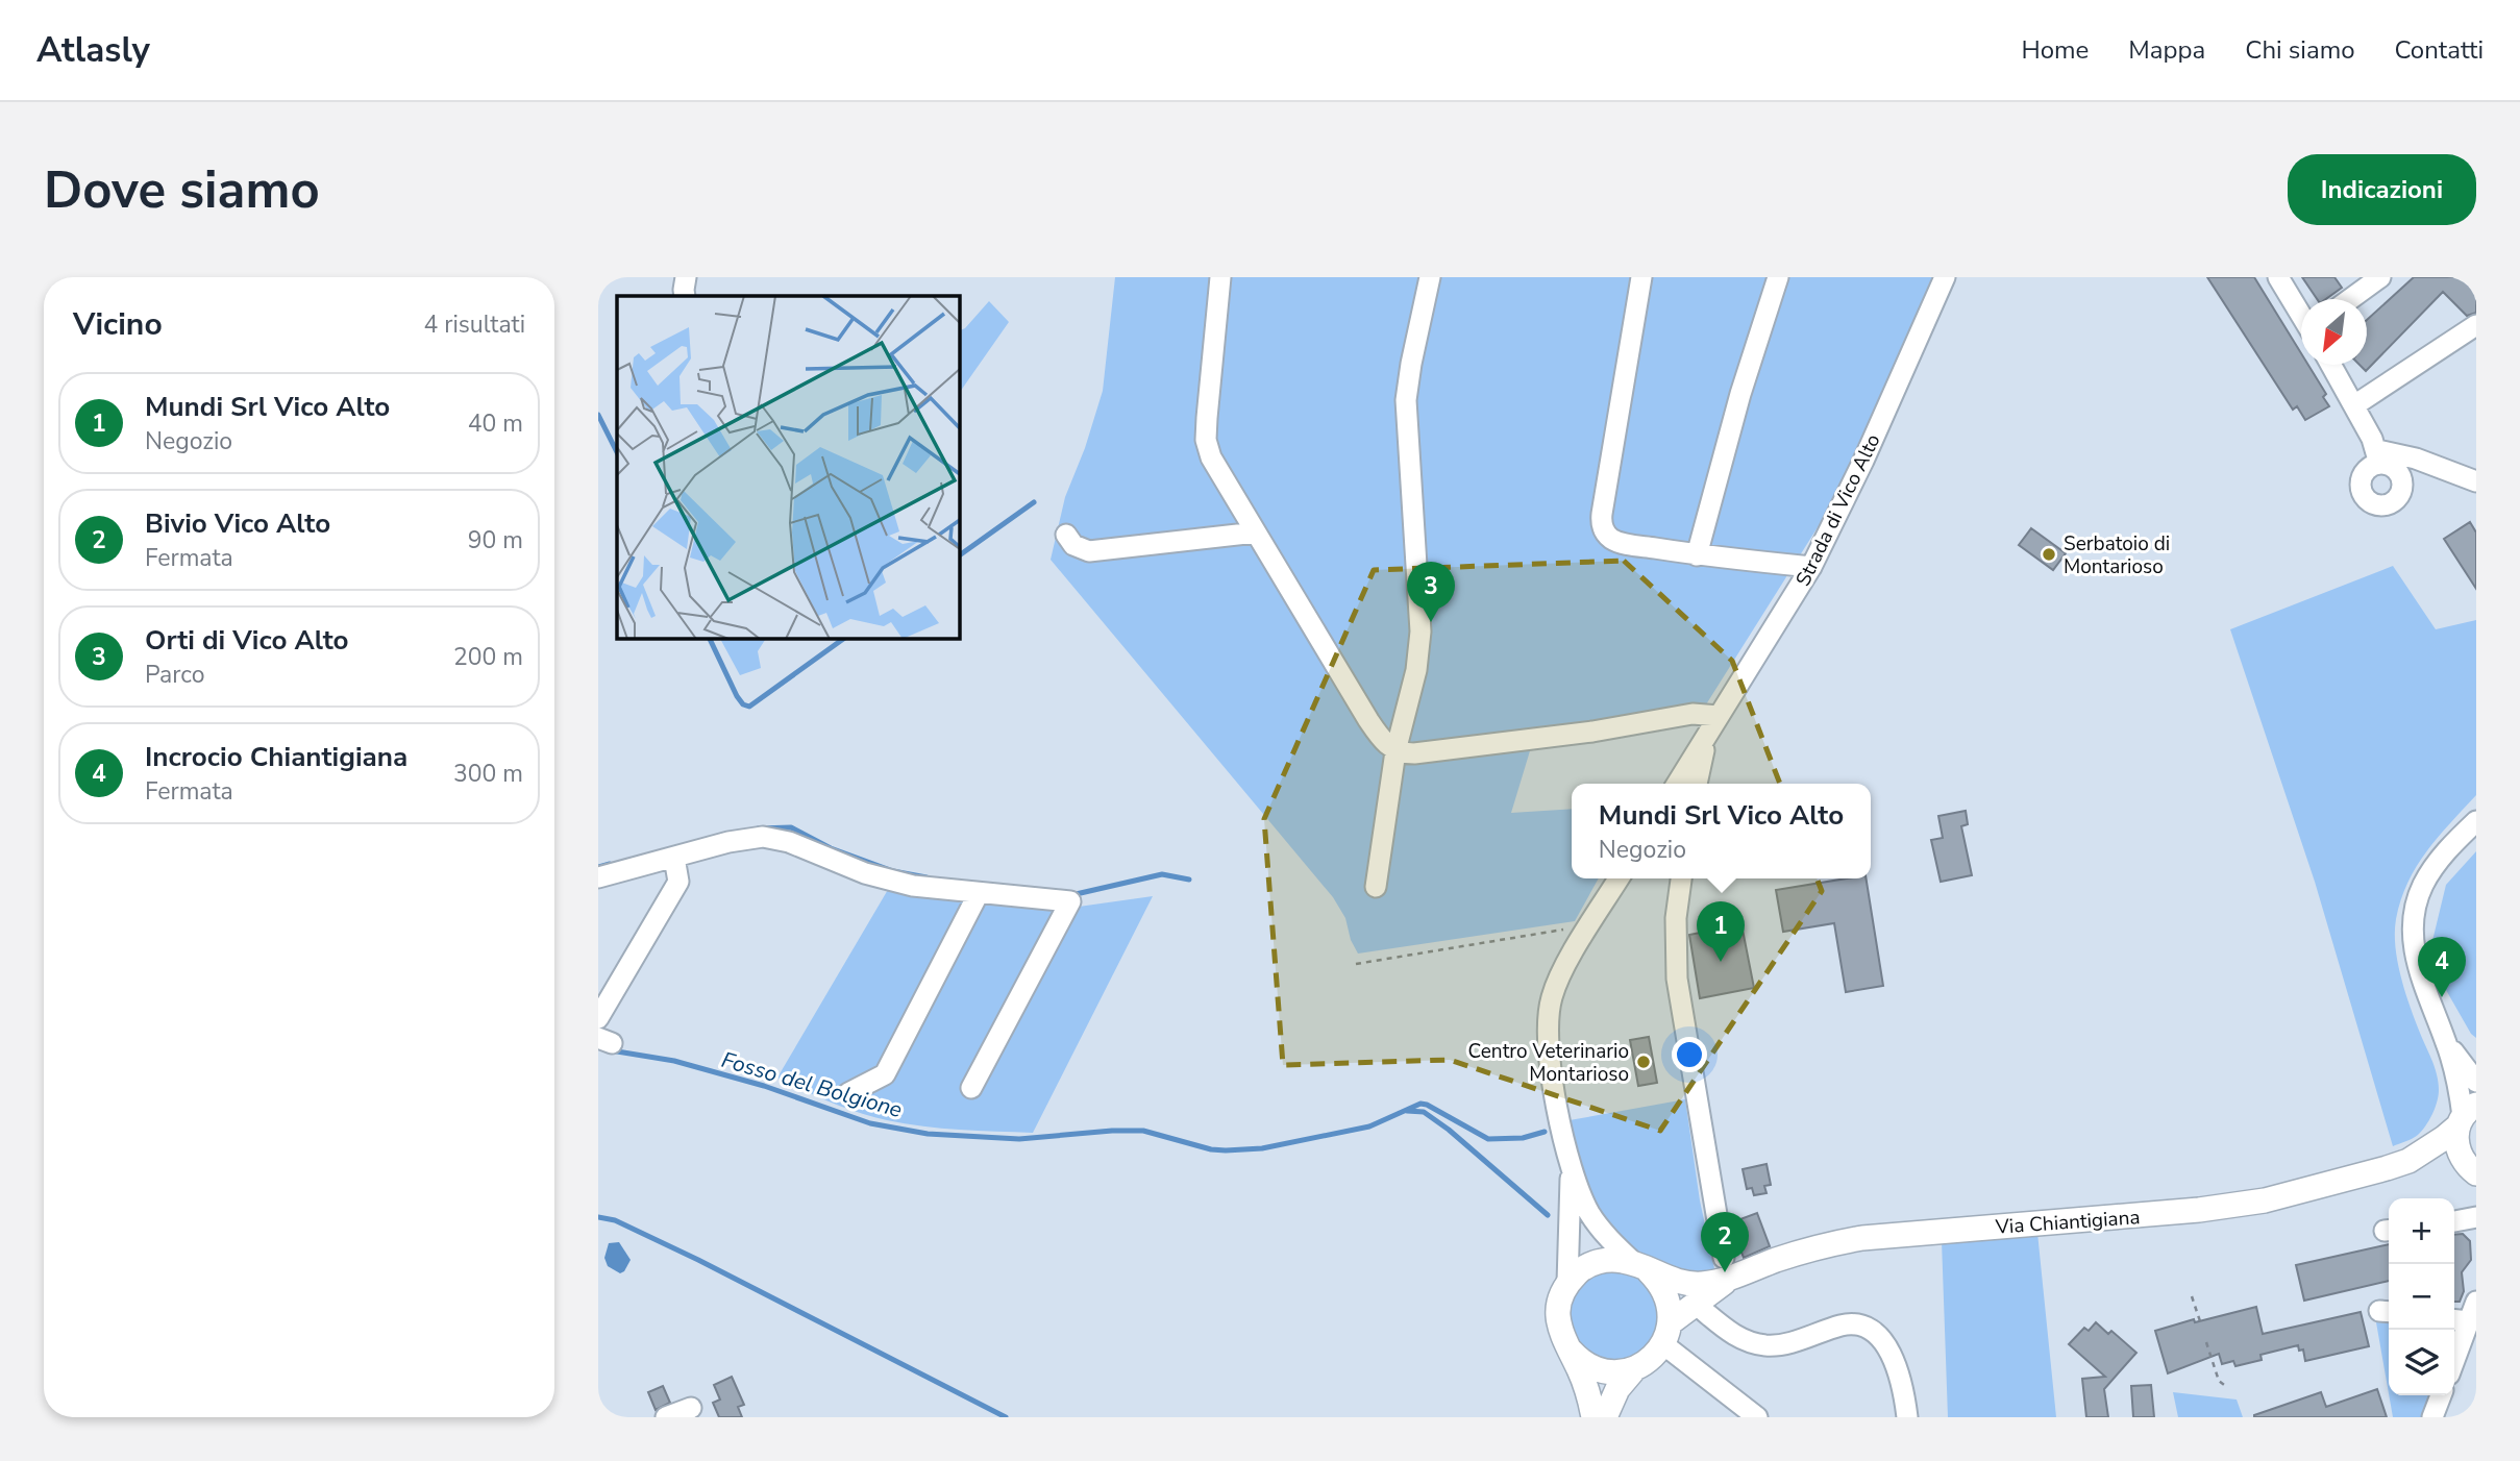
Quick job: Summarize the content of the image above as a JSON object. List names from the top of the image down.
{
  "streets": {
    "main road": ["Via Chiantigiana"],
    "street": ["Strada di Vico Alto"]
  },
  "water": ["Fosso del Bolgione"],
  "places": ["Serbatoio di Montarioso", "Centro Veterinario Montarioso"],
  "north": "bottom left",
  "page": {
    "header": "Atlasly",
    "nav": [
      "Home",
      "Mappa",
      "Chi siamo",
      "Contatti"
    ],
    "buttons": "Indicazioni",
    "title": "Dove siamo",
    "heading": ["Vicino", "4 risultati"],
    "list": [
      {
        "mark": "1",
        "name": "Mundi Srl Vico Alto",
        "note": "Negozio",
        "value": "40 m"
      },
      {
        "mark": "2",
        "name": "Bivio Vico Alto",
        "note": "Fermata",
        "value": "90 m"
      },
      {
        "mark": "3",
        "name": "Orti di Vico Alto",
        "note": "Parco",
        "value": "200 m"
      },
      {
        "mark": "4",
        "name": "Incrocio Chiantigiana",
        "note": "Fermata",
        "value": "300 m"
      }
    ],
    "pins": [
      "3",
      "1",
      "4",
      "2"
    ],
    "popup": ["Mundi Srl Vico Alto", "Negozio"],
    "map_buttons": ["+", "−"]
  }
}
